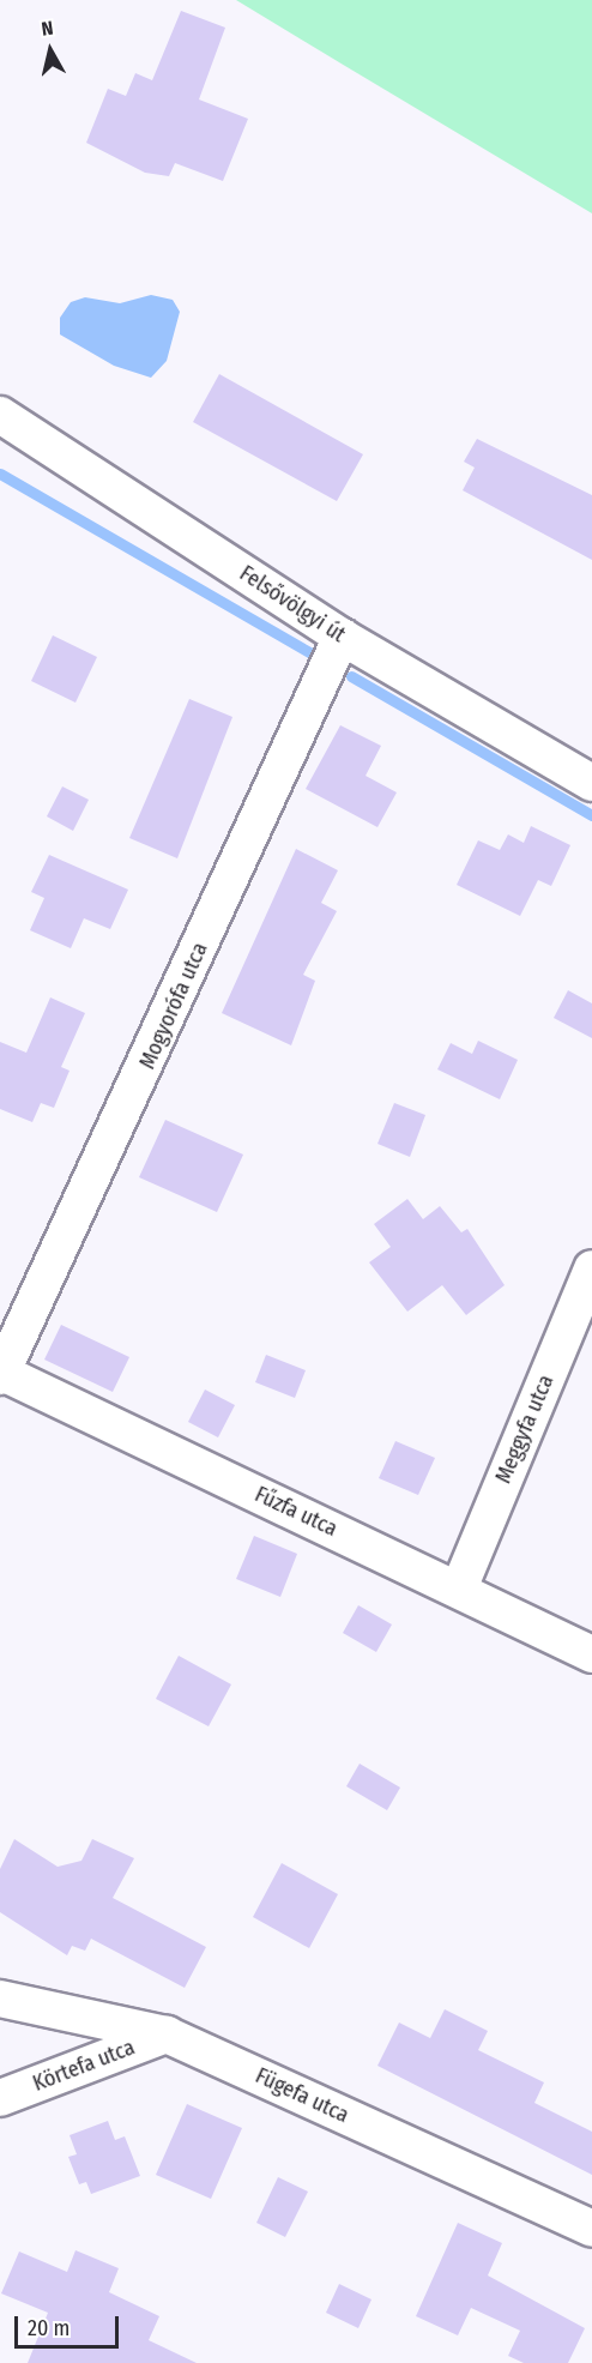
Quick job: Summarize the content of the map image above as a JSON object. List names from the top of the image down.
{
  "streets": {
    "street": [
      "Felsővölgyi út",
      "Mogyorófa utca",
      "Meggyfa utca",
      "Fűzfa utca",
      "Körtefa utca",
      "Fügefa utca"
    ]
  },
  "crossings": [
    ["Felsővölgyi út", "Mogyorófa utca"],
    ["Mogyorófa utca", "Fűzfa utca"],
    ["Meggyfa utca", "Fűzfa utca"],
    ["Körtefa utca", "Fügefa utca"]
  ],
  "scale_bar": "20 m",
  "north": "top"
}
